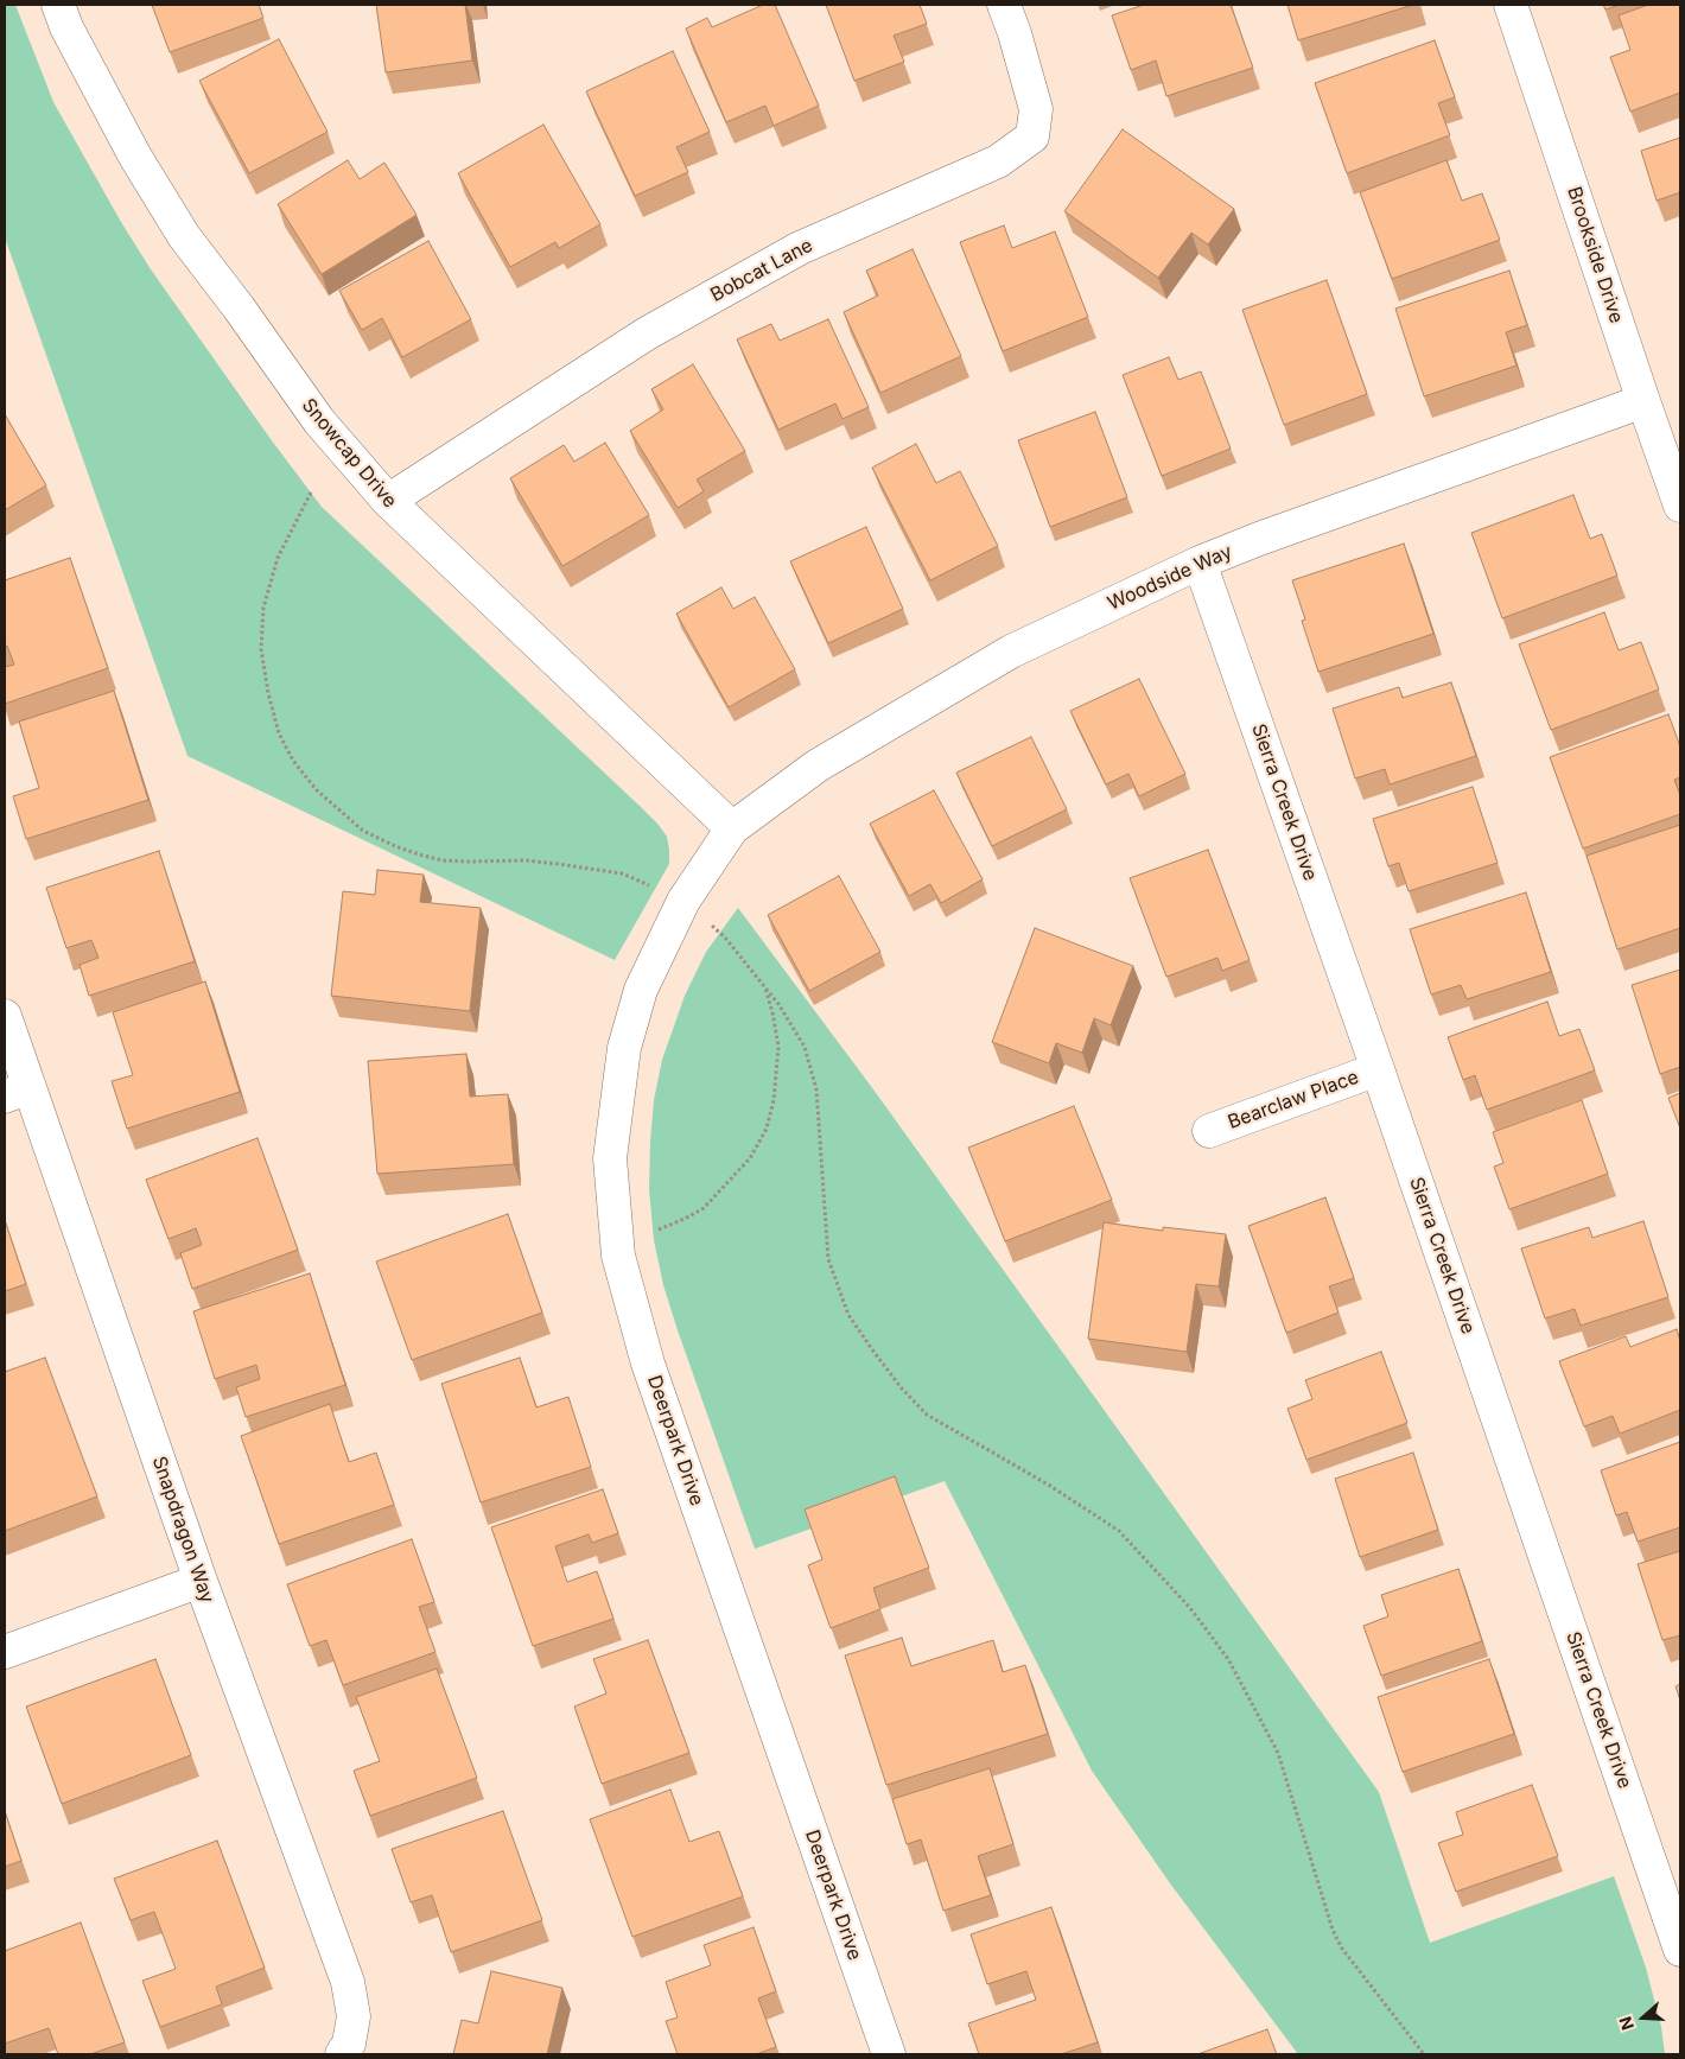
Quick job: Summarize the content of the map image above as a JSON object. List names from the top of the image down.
{
  "streets": {
    "street": [
      "Brookside Drive",
      "Bobcat Lane",
      "Snowcap Drive",
      "Woodside Way",
      "Sierra Creek Drive",
      "Bearclaw Place",
      "Deerpark Drive",
      "Snapdragon Way"
    ]
  },
  "crossings": [
    ["Brookside Drive", "Woodside Way"],
    ["Bobcat Lane", "Snowcap Drive"],
    ["Snowcap Drive", "Woodside Way"],
    ["Snowcap Drive", "Deerpark Drive"],
    ["Woodside Way", "Sierra Creek Drive"],
    ["Woodside Way", "Deerpark Drive"],
    ["Sierra Creek Drive", "Bearclaw Place"]
  ],
  "north": "left"
}
